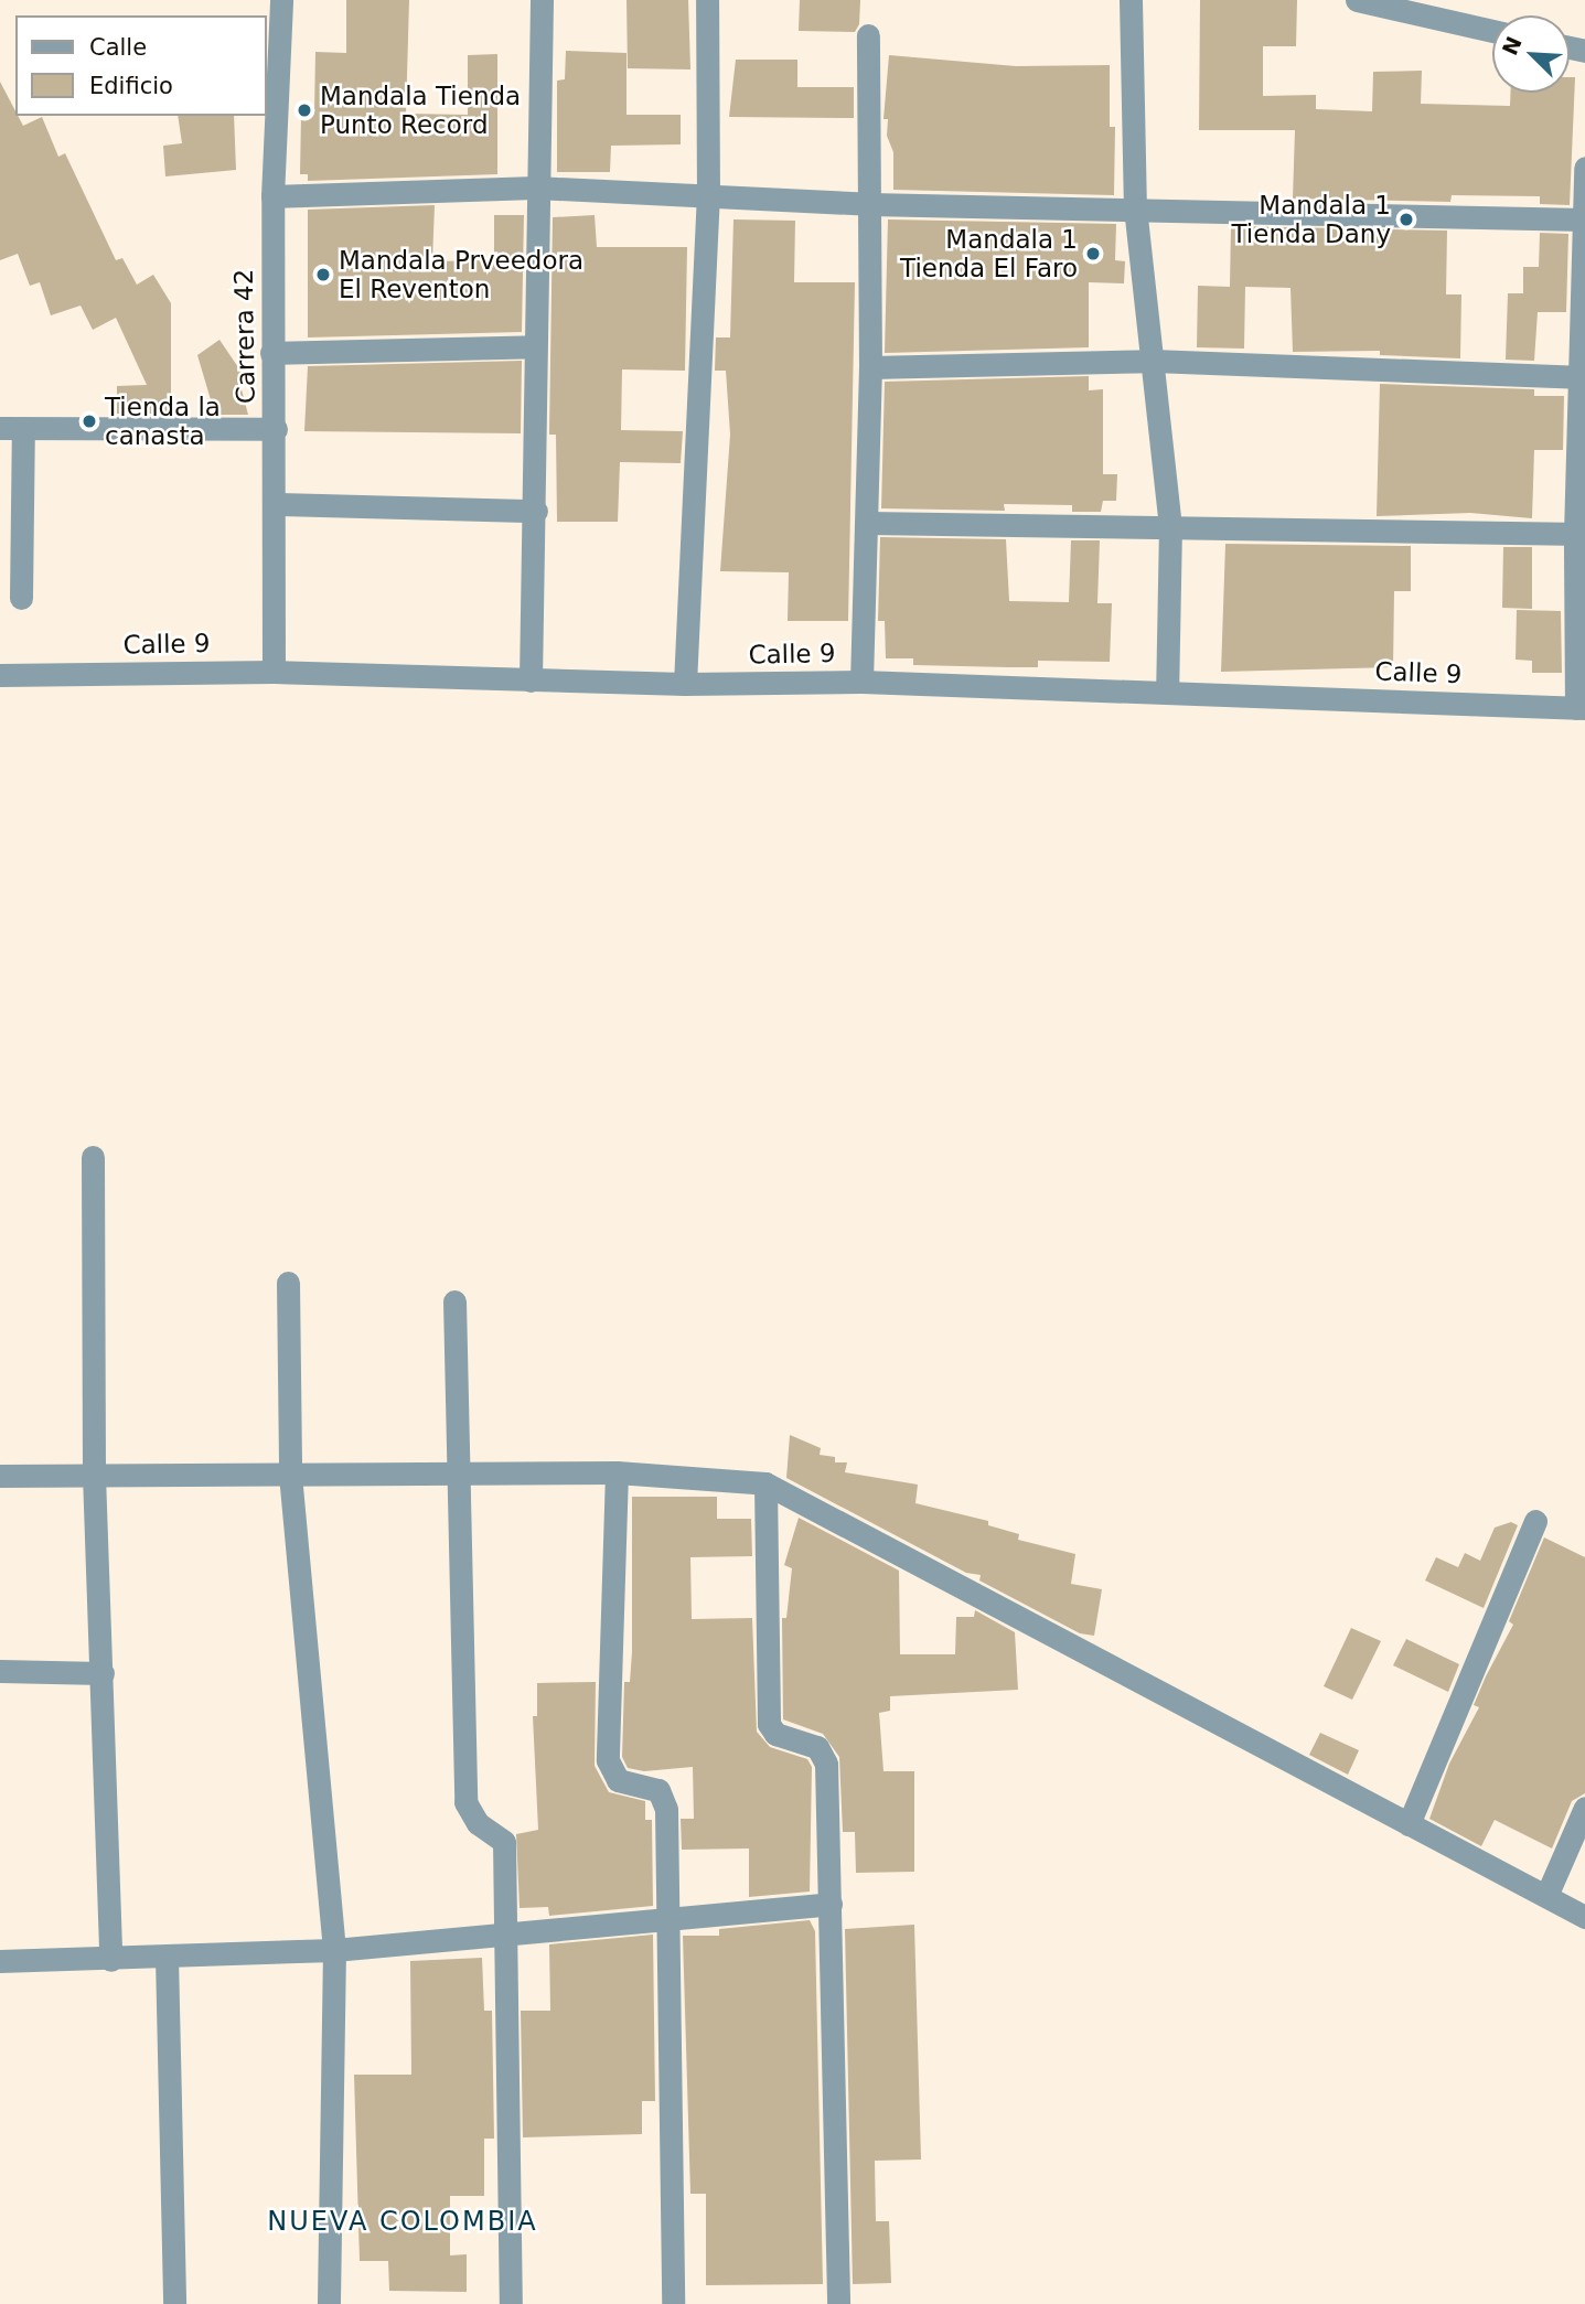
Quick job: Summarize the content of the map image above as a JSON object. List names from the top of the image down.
{
  "streets": {
    "street": ["Carrera 42", "Calle 9"]
  },
  "crossings": [
    ["Carrera 42", "Calle 9"]
  ],
  "districts": ["NUEVA COLOMBIA"],
  "places": [
    "Mandala Tienda Punto Record",
    "Mandala 1 Tienda Dany",
    "Mandala 1 Tienda El Faro",
    "Mandala Prveedora El Reventon",
    "Tienda la canasta"
  ],
  "legend": ["Calle", "Edificio"],
  "north": "top left"
}
